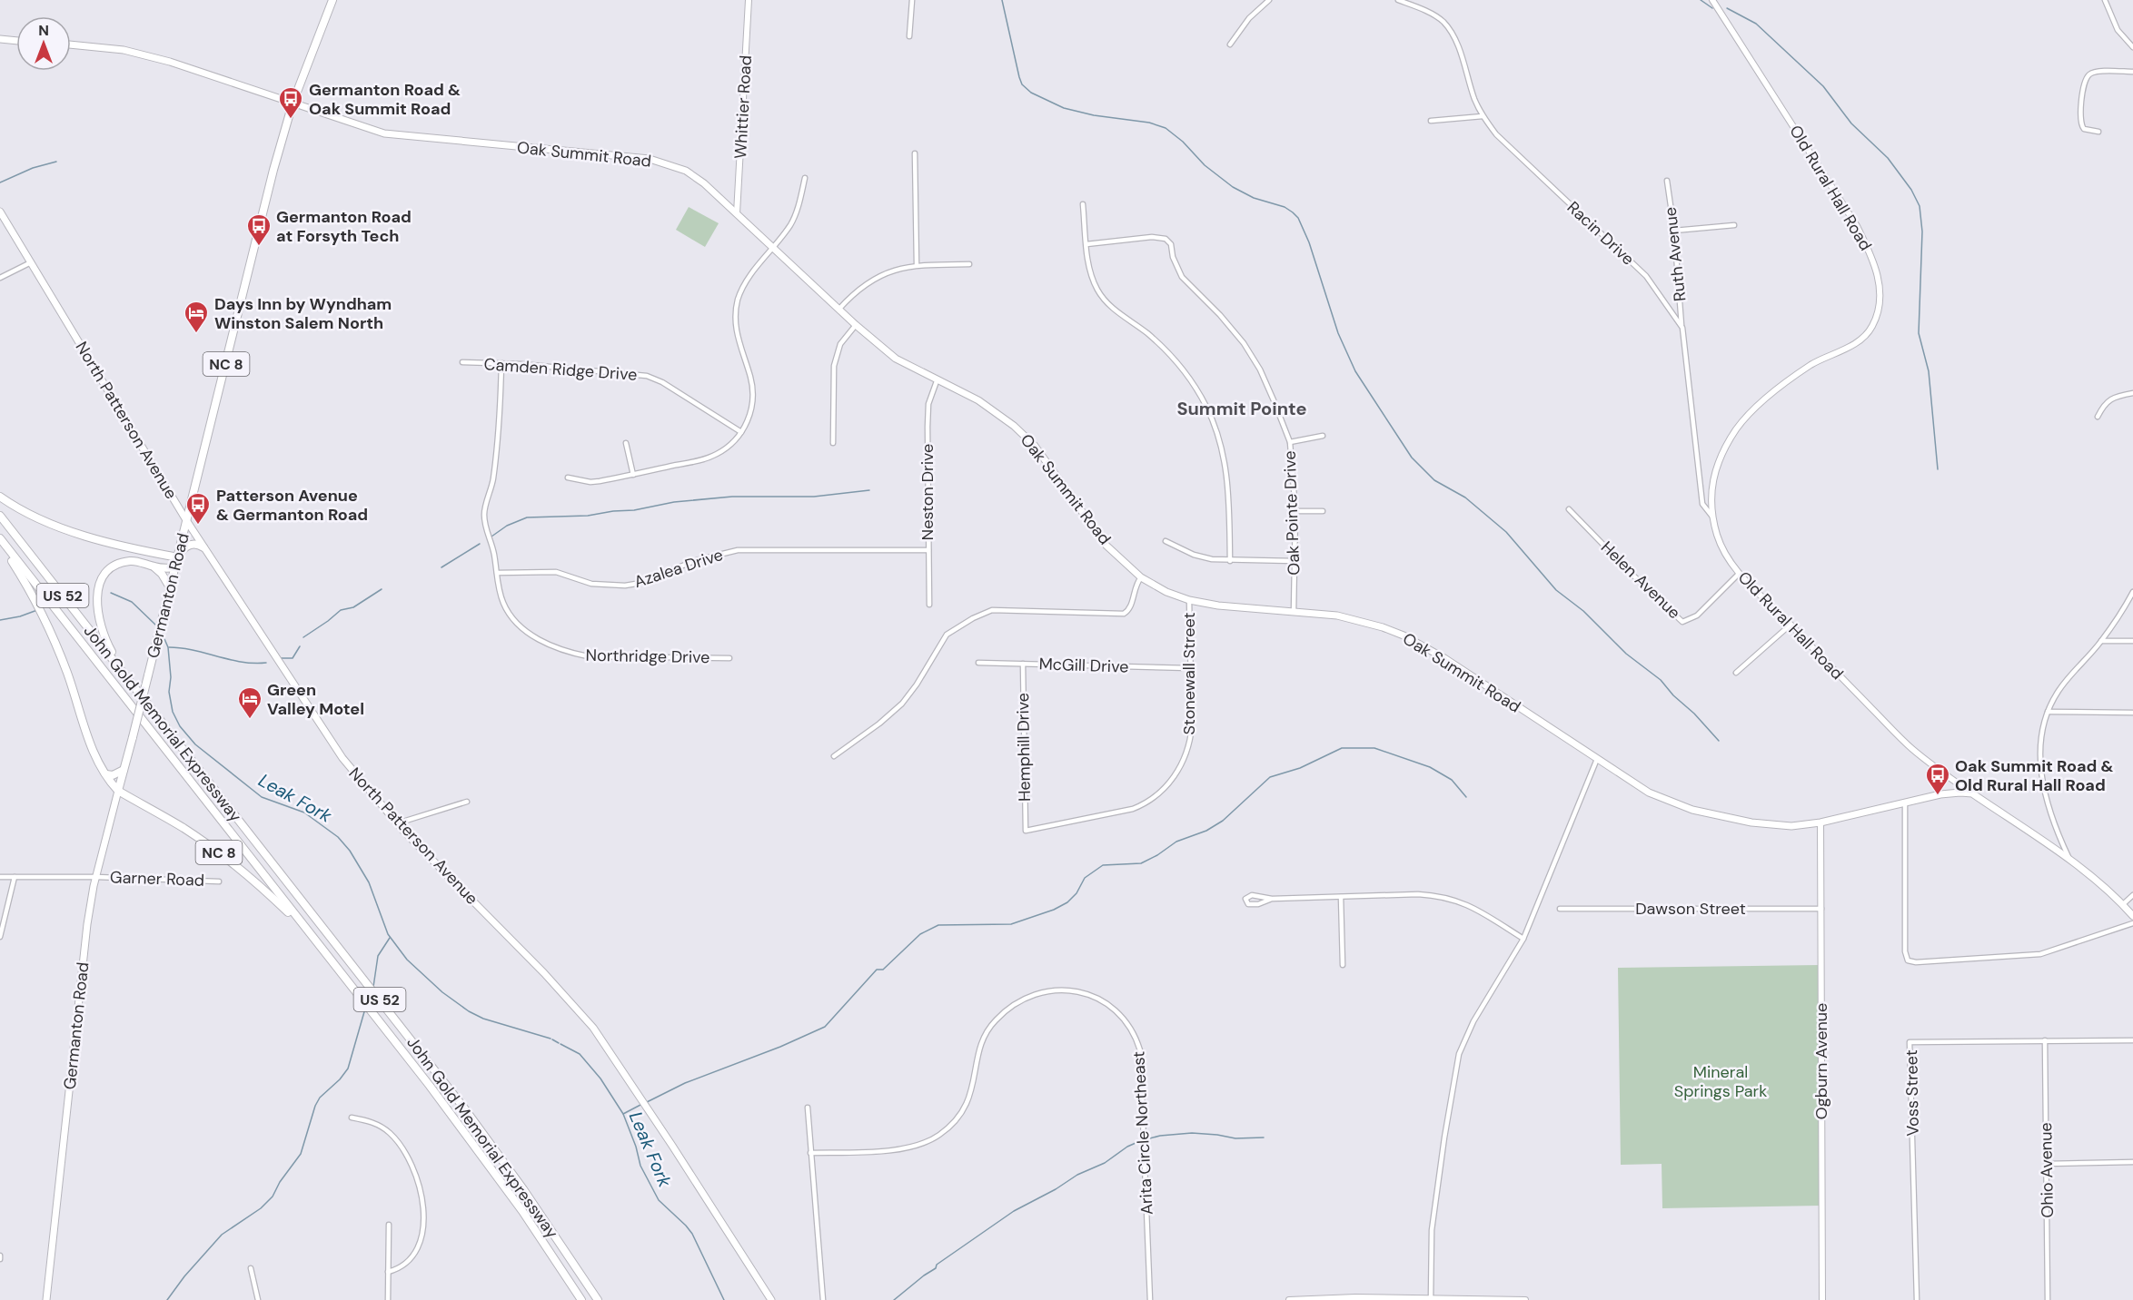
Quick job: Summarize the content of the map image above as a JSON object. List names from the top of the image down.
{
  "streets": {
    "highway": ["NC 8", "US 52", "John Gold Memorial Expressway"],
    "main road": [
      "Oak Summit Road",
      "Old Rural Hall Road",
      "North Patterson Avenue",
      "Germanton Road"
    ],
    "street": [
      "Whittier Road",
      "Racin Drive",
      "Ruth Avenue",
      "Camden Ridge Drive",
      "Neston Drive",
      "Oak Pointe Drive",
      "Azalea Drive",
      "Helen Avenue",
      "Northridge Drive",
      "McGill Drive",
      "Stonewall Street",
      "Hemphill Drive",
      "Garner Road",
      "Dawson Street",
      "Ogburn Avenue",
      "Voss Street",
      "Arita Circle Northeast",
      "Ohio Avenue"
    ]
  },
  "crossings": [
    ["Whittier Road", "Oak Summit Road"],
    ["Oak Summit Road", "Old Rural Hall Road"],
    ["Oak Summit Road", "Neston Drive"],
    ["Oak Summit Road", "Oak Pointe Drive"],
    ["Oak Summit Road", "Germanton Road"],
    ["Oak Summit Road", "Stonewall Street"],
    ["Oak Summit Road", "Ogburn Avenue"],
    ["Old Rural Hall Road", "Racin Drive"],
    ["Old Rural Hall Road", "Helen Avenue"],
    ["Racin Drive", "Ruth Avenue"],
    ["NC 8", "Germanton Road"],
    ["NC 8", "John Gold Memorial Expressway"],
    ["Camden Ridge Drive", "Northridge Drive"],
    ["North Patterson Avenue", "Germanton Road"],
    ["Neston Drive", "Azalea Drive"],
    ["Azalea Drive", "Northridge Drive"],
    ["Germanton Road", "Garner Road"],
    ["McGill Drive", "Stonewall Street"],
    ["McGill Drive", "Hemphill Drive"],
    ["Stonewall Street", "Hemphill Drive"],
    ["Dawson Street", "Ogburn Avenue"],
    ["Voss Street", "Ohio Avenue"]
  ],
  "districts": ["Summit Pointe"],
  "water": ["Leak Fork"],
  "parks": ["Mineral Springs Park"],
  "places": {
    "bus stop": [
      "Germanton Road & Oak Summit Road",
      "Germanton Road at Forsyth Tech",
      "Patterson Avenue & Germanton Road",
      "Oak Summit Road & Old Rural Hall Road"
    ],
    "hotel": ["Days Inn by Wyndham Winston Salem North", "Green Valley Motel"]
  },
  "north": "top"
}
